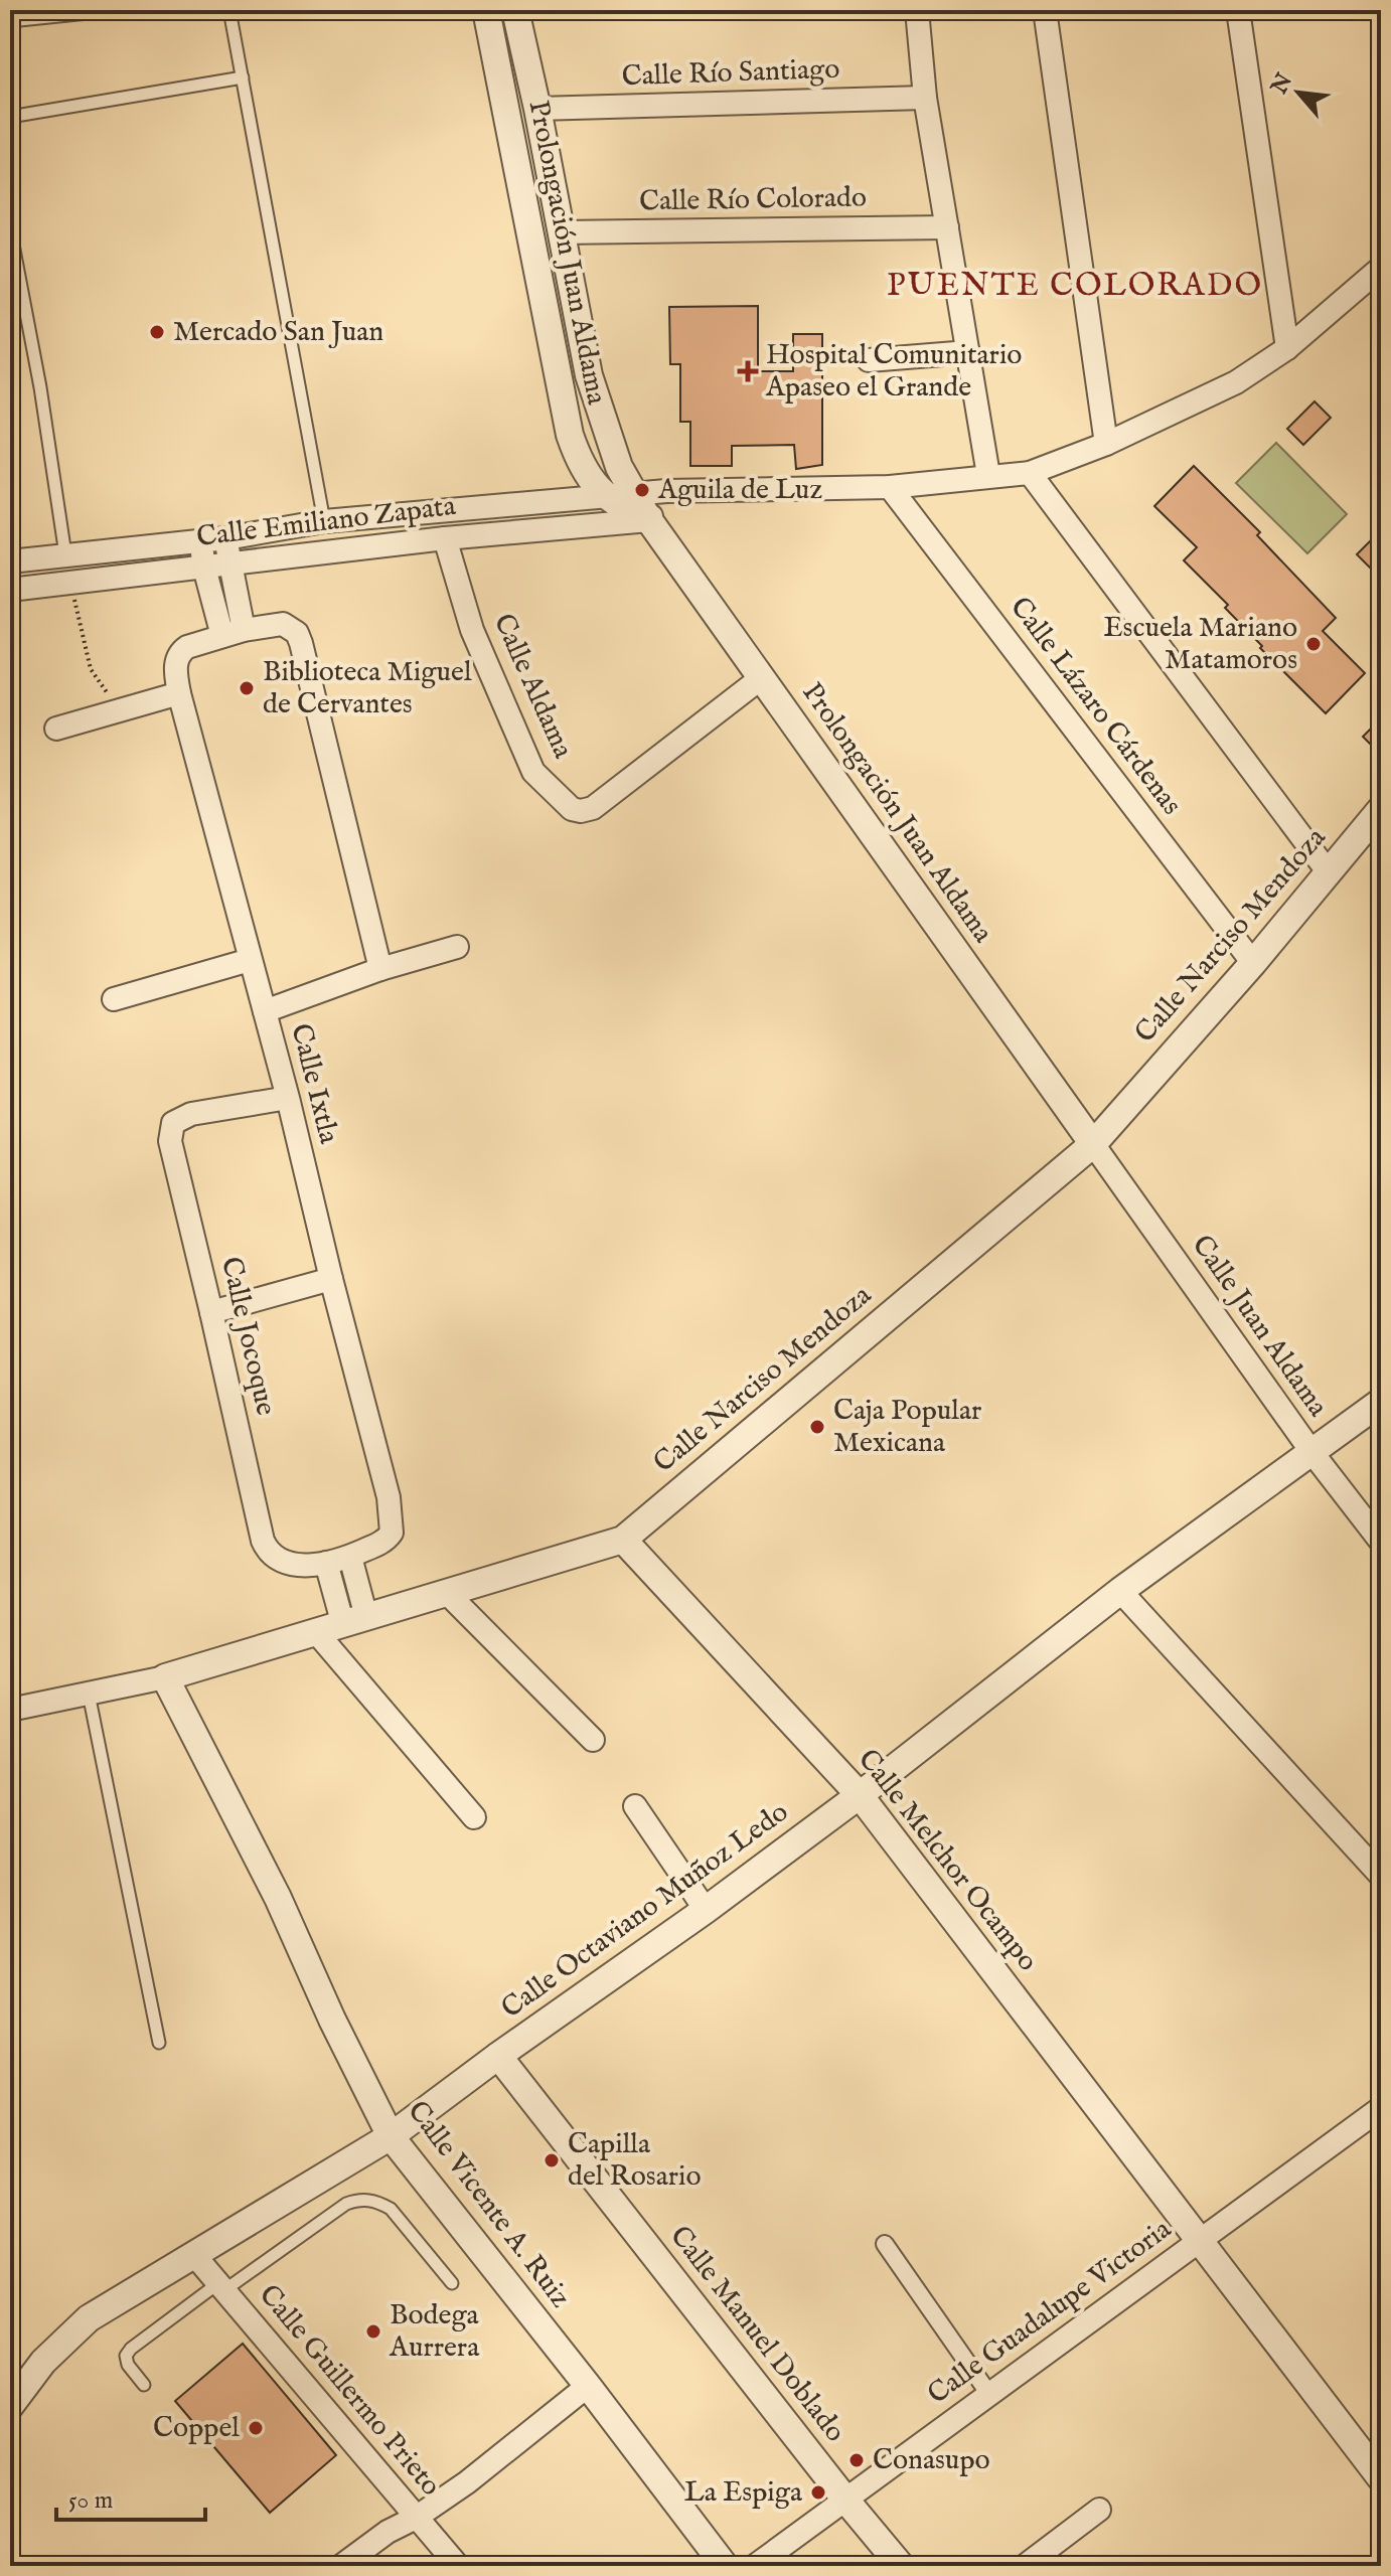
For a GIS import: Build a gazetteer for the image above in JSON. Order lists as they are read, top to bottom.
{
  "streets": {
    "street": [
      "Calle Río Santiago",
      "Calle Río Colorado",
      "Prolongación Juan Aldama",
      "Calle Emiliano Zapata",
      "Calle Aldama",
      "Calle Lázaro Cárdenas",
      "Calle Narciso Mendoza",
      "Calle Ixtla",
      "Calle Juan Aldama",
      "Calle Jocoque",
      "Calle Melchor Ocampo",
      "Calle Octaviano Muñoz Ledo",
      "Calle Vicente A. Ruiz",
      "Calle Guadalupe Victoria",
      "Calle Manuel Doblado",
      "Calle Guillermo Prieto"
    ]
  },
  "crossings": [
    ["Calle Río Santiago", "Prolongación Juan Aldama"],
    ["Calle Río Colorado", "Prolongación Juan Aldama"],
    ["Prolongación Juan Aldama", "Calle Emiliano Zapata"],
    ["Prolongación Juan Aldama", "Calle Aldama"],
    ["Prolongación Juan Aldama", "Calle Narciso Mendoza"],
    ["Prolongación Juan Aldama", "Calle Juan Aldama"],
    ["Calle Emiliano Zapata", "Calle Aldama"],
    ["Calle Emiliano Zapata", "Calle Lázaro Cárdenas"],
    ["Calle Lázaro Cárdenas", "Calle Narciso Mendoza"],
    ["Calle Narciso Mendoza", "Calle Juan Aldama"],
    ["Calle Narciso Mendoza", "Calle Melchor Ocampo"],
    ["Calle Narciso Mendoza", "Calle Vicente A. Ruiz"],
    ["Calle Ixtla", "Calle Jocoque"],
    ["Calle Juan Aldama", "Calle Octaviano Muñoz Ledo"],
    ["Calle Melchor Ocampo", "Calle Octaviano Muñoz Ledo"],
    ["Calle Melchor Ocampo", "Calle Guadalupe Victoria"],
    ["Calle Octaviano Muñoz Ledo", "Calle Vicente A. Ruiz"],
    ["Calle Octaviano Muñoz Ledo", "Calle Manuel Doblado"],
    ["Calle Octaviano Muñoz Ledo", "Calle Guillermo Prieto"],
    ["Calle Guadalupe Victoria", "Calle Manuel Doblado"]
  ],
  "districts": ["PUENTE COLORADO"],
  "places": {
    "other": [
      "Mercado San Juan",
      "Aguila de Luz",
      "Escuela Mariano Matamoros",
      "Biblioteca Miguel de Cervantes",
      "Caja Popular Mexicana",
      "Capilla del Rosario",
      "Bodega Aurrera",
      "Coppel",
      "Conasupo",
      "La Espiga"
    ],
    "health": ["Hospital Comunitario Apaseo el Grande"]
  },
  "scale_bar": "50 m",
  "north": "top left"
}
